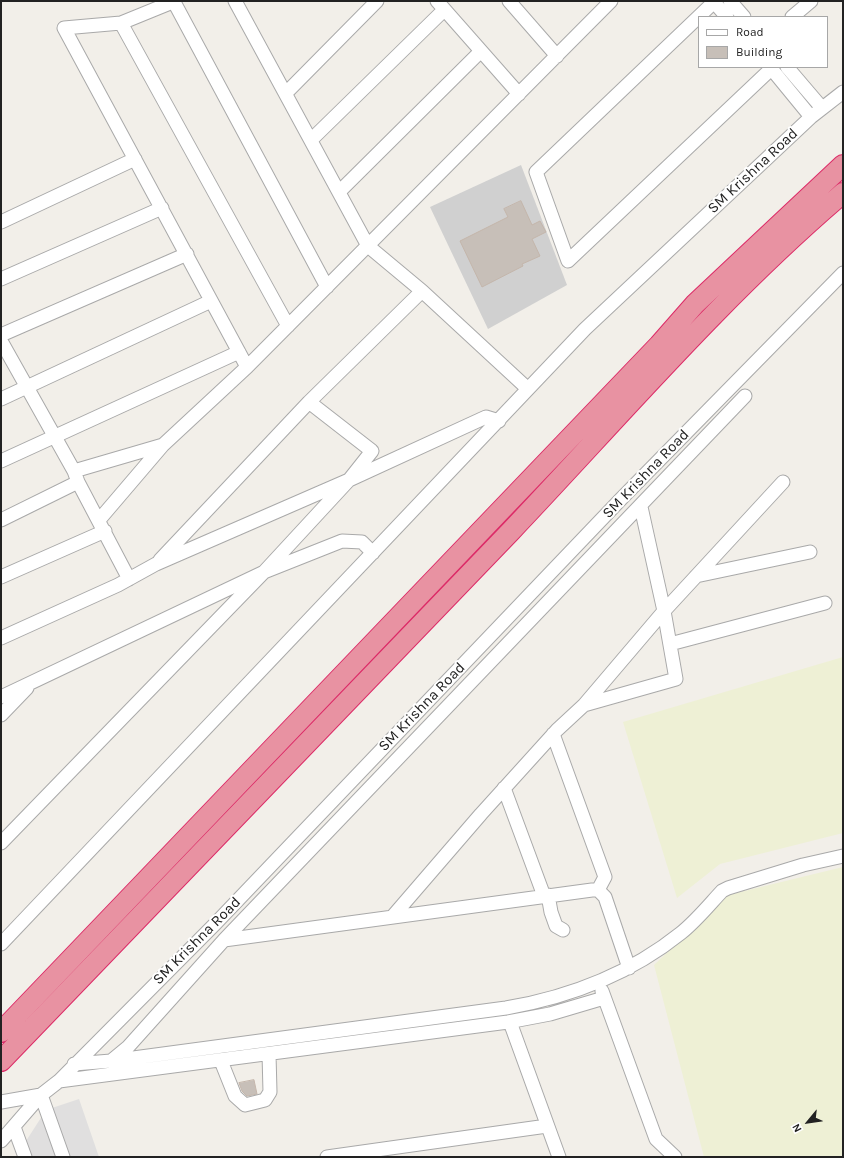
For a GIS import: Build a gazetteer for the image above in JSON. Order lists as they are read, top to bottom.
{
  "streets": {
    "street": ["SM Krishna Road"]
  },
  "legend": ["Road", "Building"],
  "north": "bottom left"
}
